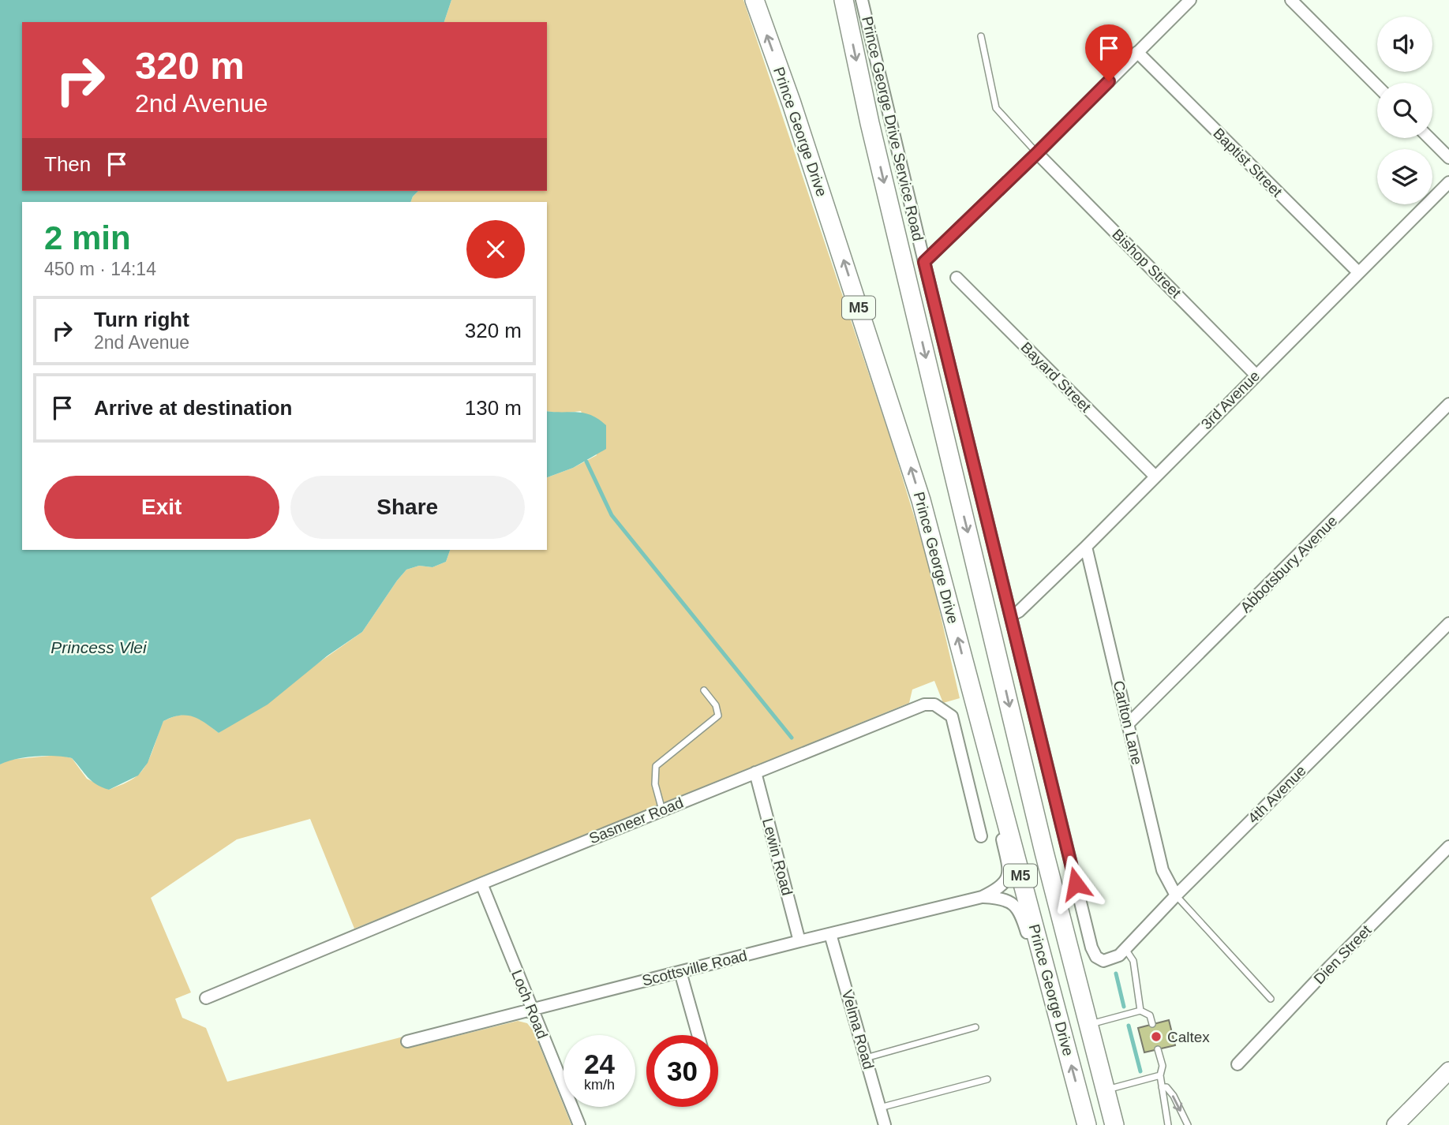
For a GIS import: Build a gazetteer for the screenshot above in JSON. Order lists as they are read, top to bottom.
{
  "streets": {
    "main road": ["Prince George Drive", "M5"],
    "street": [
      "Prince George Drive Service Road",
      "Baptist Street",
      "Bishop Street",
      "Bayard Street",
      "3rd Avenue",
      "Abbotsbury Avenue",
      "Carlton Lane",
      "4th Avenue",
      "Sasmeer Road",
      "Lewin Road",
      "Dien Street",
      "Scottsville Road",
      "Loch Road",
      "Velma Road"
    ]
  },
  "crossings": [
    ["Prince George Drive Service Road", "3rd Avenue"],
    ["Prince George Drive Service Road", "4th Avenue"],
    ["Prince George Drive", "Scottsville Road"],
    ["Baptist Street", "3rd Avenue"],
    ["Bishop Street", "3rd Avenue"],
    ["Bayard Street", "3rd Avenue"],
    ["3rd Avenue", "Carlton Lane"],
    ["Abbotsbury Avenue", "Carlton Lane"],
    ["Carlton Lane", "4th Avenue"],
    ["Sasmeer Road", "Lewin Road"],
    ["Sasmeer Road", "Loch Road"],
    ["Lewin Road", "Scottsville Road"],
    ["Scottsville Road", "Loch Road"],
    ["Scottsville Road", "Velma Road"]
  ],
  "water": ["Princess Vlei"],
  "places": ["Caltex"],
  "page": {
    "turn": ["320 m", "2nd Avenue"],
    "then": "Then",
    "heading": ["2 min", "450 m · 14:14"],
    "list": [
      {
        "name": "Turn right",
        "note": "2nd Avenue",
        "value": "320 m"
      },
      {
        "name": "Arrive at destination",
        "value": "130 m"
      }
    ],
    "buttons": ["Exit", "Share"],
    "speed": "24 km/h",
    "limit": "30"
  }
}
